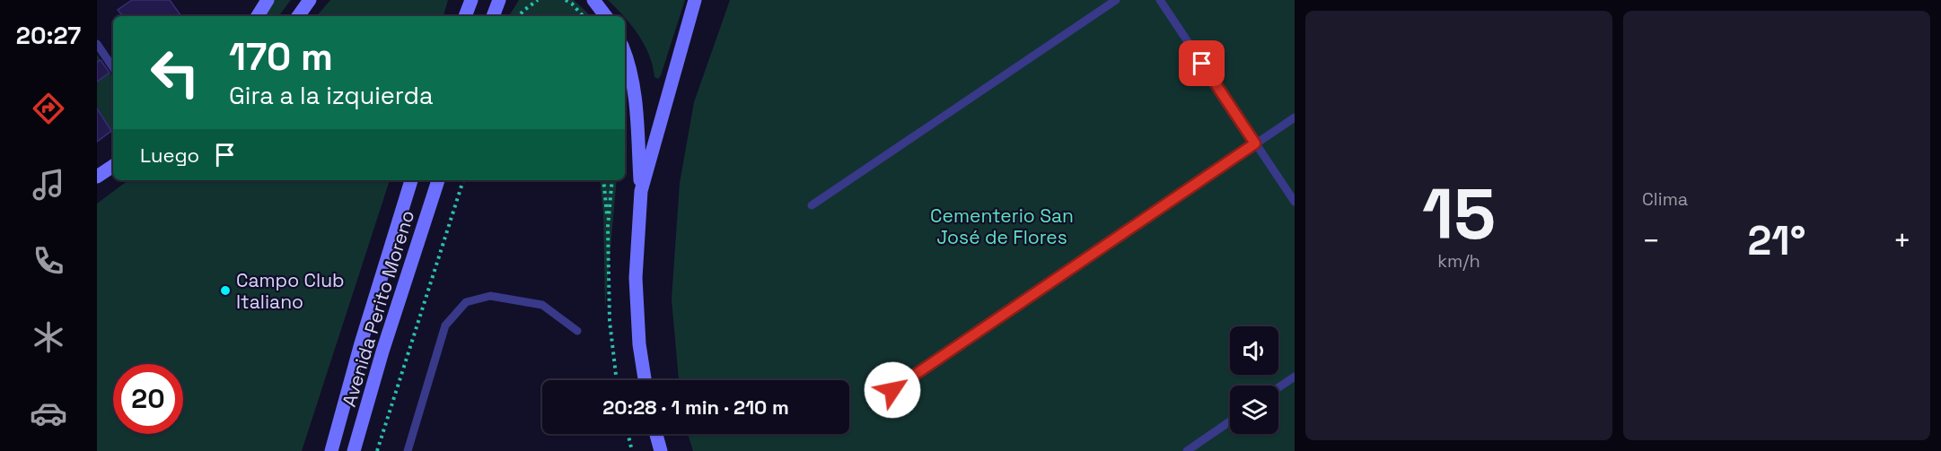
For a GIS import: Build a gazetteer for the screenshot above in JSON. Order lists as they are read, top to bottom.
{
  "streets": {
    "main road": ["Avenida Perito Moreno"]
  },
  "parks": ["Cementerio San José de Flores"],
  "places": ["Campo Club Italiano"],
  "page": {
    "tabs": "20:27",
    "tile": [
      ["15", "km/h"],
      "Clima"
    ],
    "turn": ["170 m", "Gira a la izquierda"],
    "then": "Luego",
    "heat": ["−", "21°", "+"],
    "limit": "20",
    "trip": "20:28 · 1 min · 210 m"
  }
}
